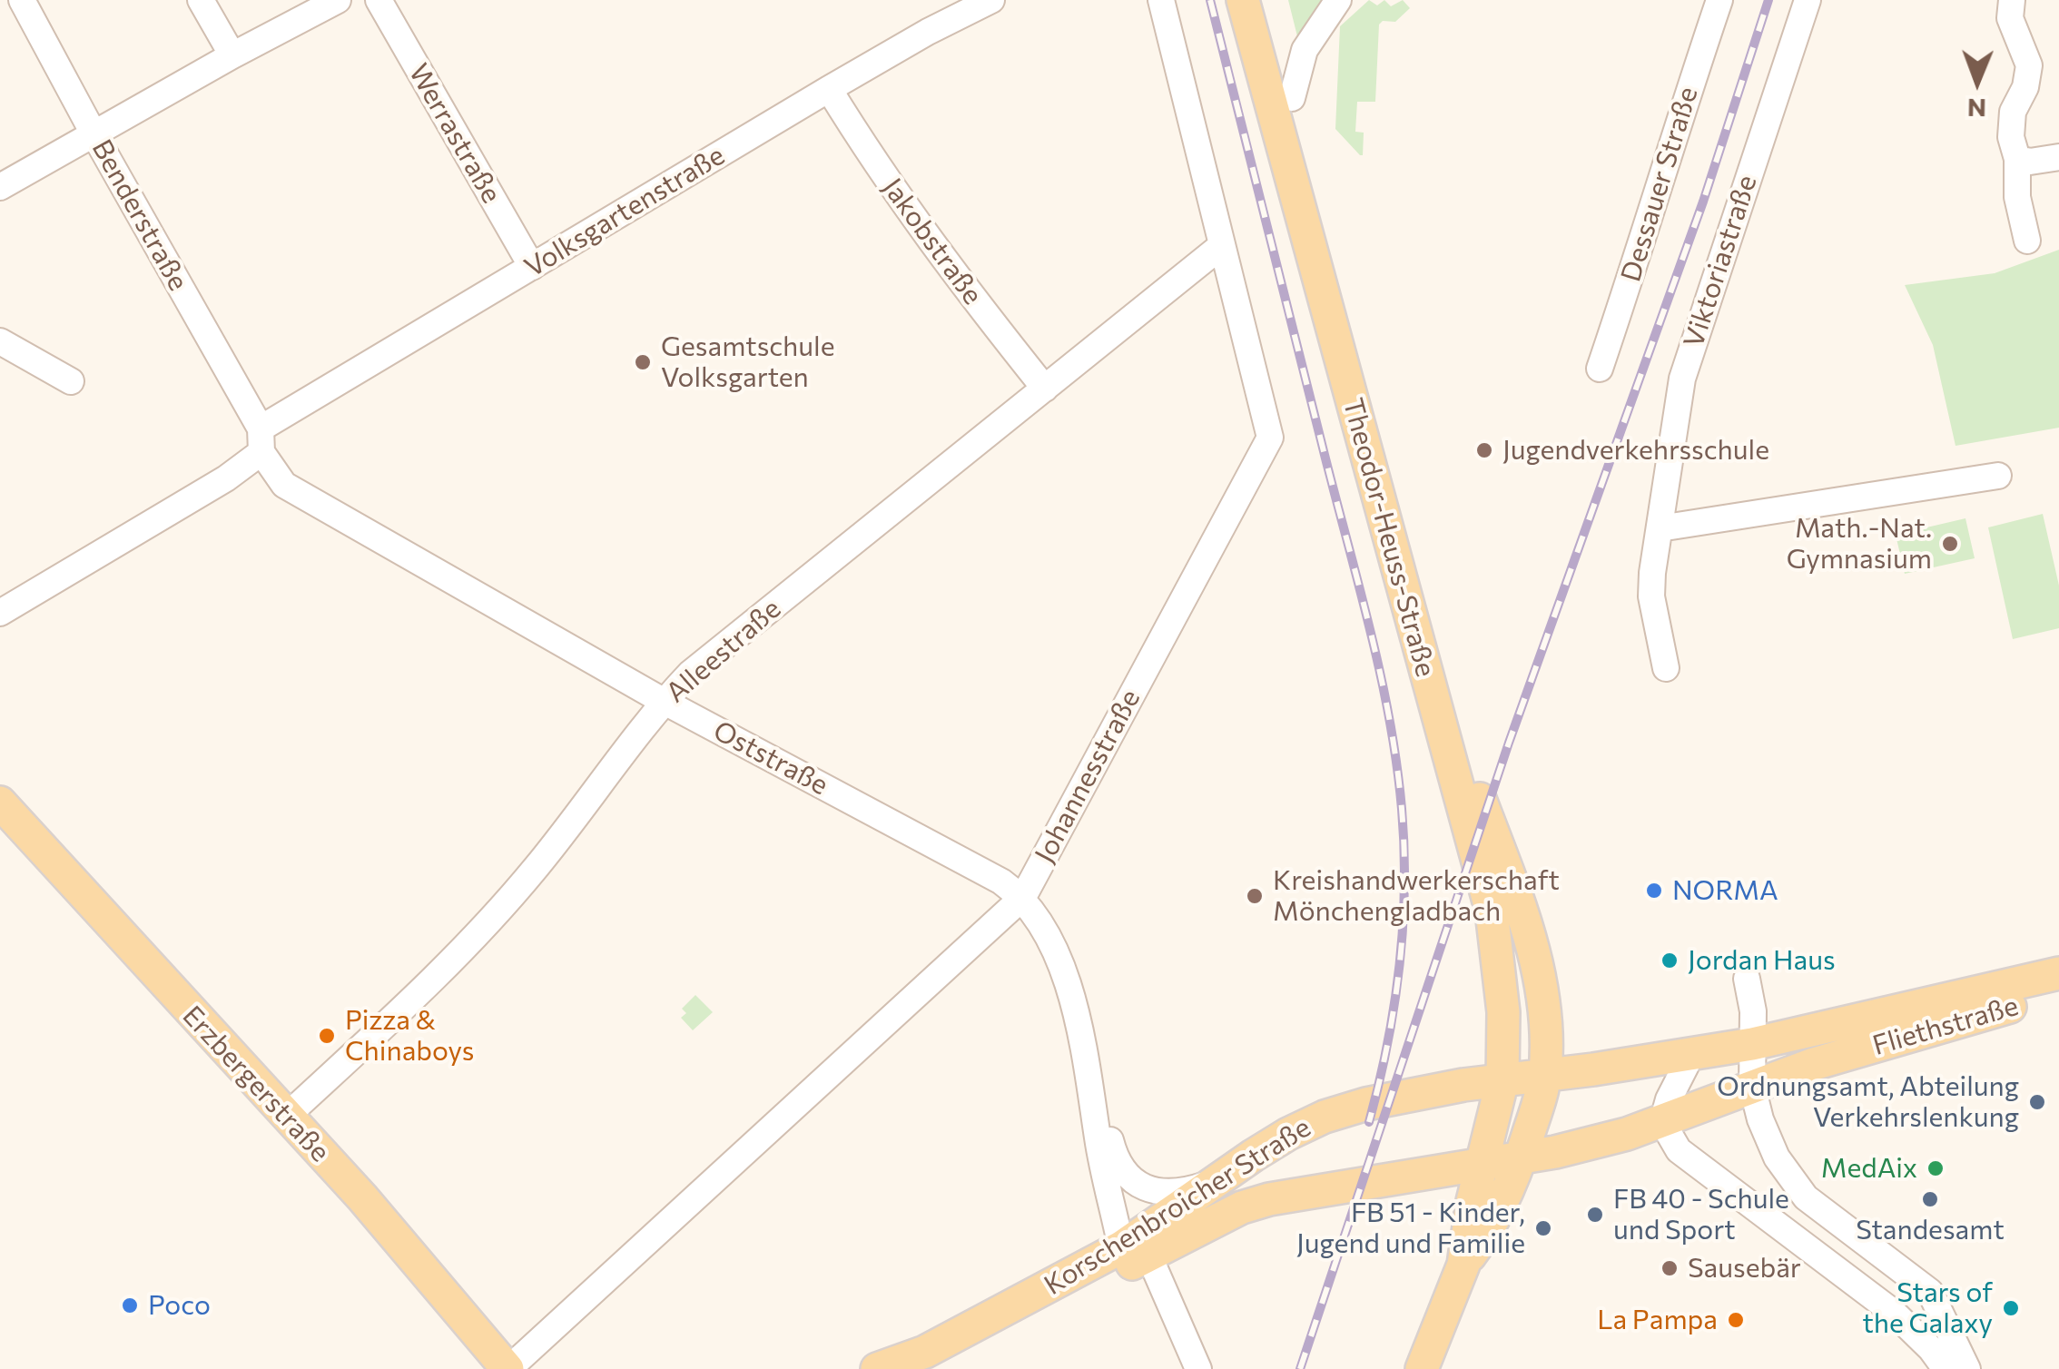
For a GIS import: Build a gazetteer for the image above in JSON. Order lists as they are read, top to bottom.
{
  "streets": {
    "main road": [
      "Theodor-Heuss-Straße",
      "Fliethstraße",
      "Erzbergerstraße",
      "Korschenbroicher Straße"
    ],
    "street": [
      "Werrastraße",
      "Dessauer Straße",
      "Volksgartenstraße",
      "Benderstraße",
      "Jakobstraße",
      "Viktoriastraße",
      "Alleestraße",
      "Oststraße",
      "Johannesstraße"
    ]
  },
  "crossings": [
    ["Werrastraße", "Volksgartenstraße"],
    ["Volksgartenstraße", "Benderstraße"],
    ["Volksgartenstraße", "Jakobstraße"],
    ["Volksgartenstraße", "Oststraße"],
    ["Benderstraße", "Oststraße"],
    ["Jakobstraße", "Alleestraße"],
    ["Theodor-Heuss-Straße", "Fliethstraße"],
    ["Theodor-Heuss-Straße", "Korschenbroicher Straße"],
    ["Alleestraße", "Oststraße"],
    ["Alleestraße", "Johannesstraße"],
    ["Alleestraße", "Erzbergerstraße"],
    ["Oststraße", "Johannesstraße"],
    ["Oststraße", "Korschenbroicher Straße"],
    ["Johannesstraße", "Erzbergerstraße"],
    ["Fliethstraße", "Korschenbroicher Straße"]
  ],
  "places": [
    "Gesamtschule Volksgarten",
    "Jugendverkehrsschule",
    "Math.-Nat. Gymnasium",
    "NORMA",
    "Kreishandwerkerschaft Mönchengladbach",
    "Jordan Haus",
    "Pizza & Chinaboys",
    "Ordnungsamt, Abteilung Verkehrslenkung",
    "MedAix",
    "Standesamt",
    "FB 40 - Schule und Sport",
    "FB 51 - Kinder, Jugend und Familie",
    "Sausebär",
    "Poco",
    "Stars of the Galaxy",
    "La Pampa"
  ],
  "north": "bottom"
}
